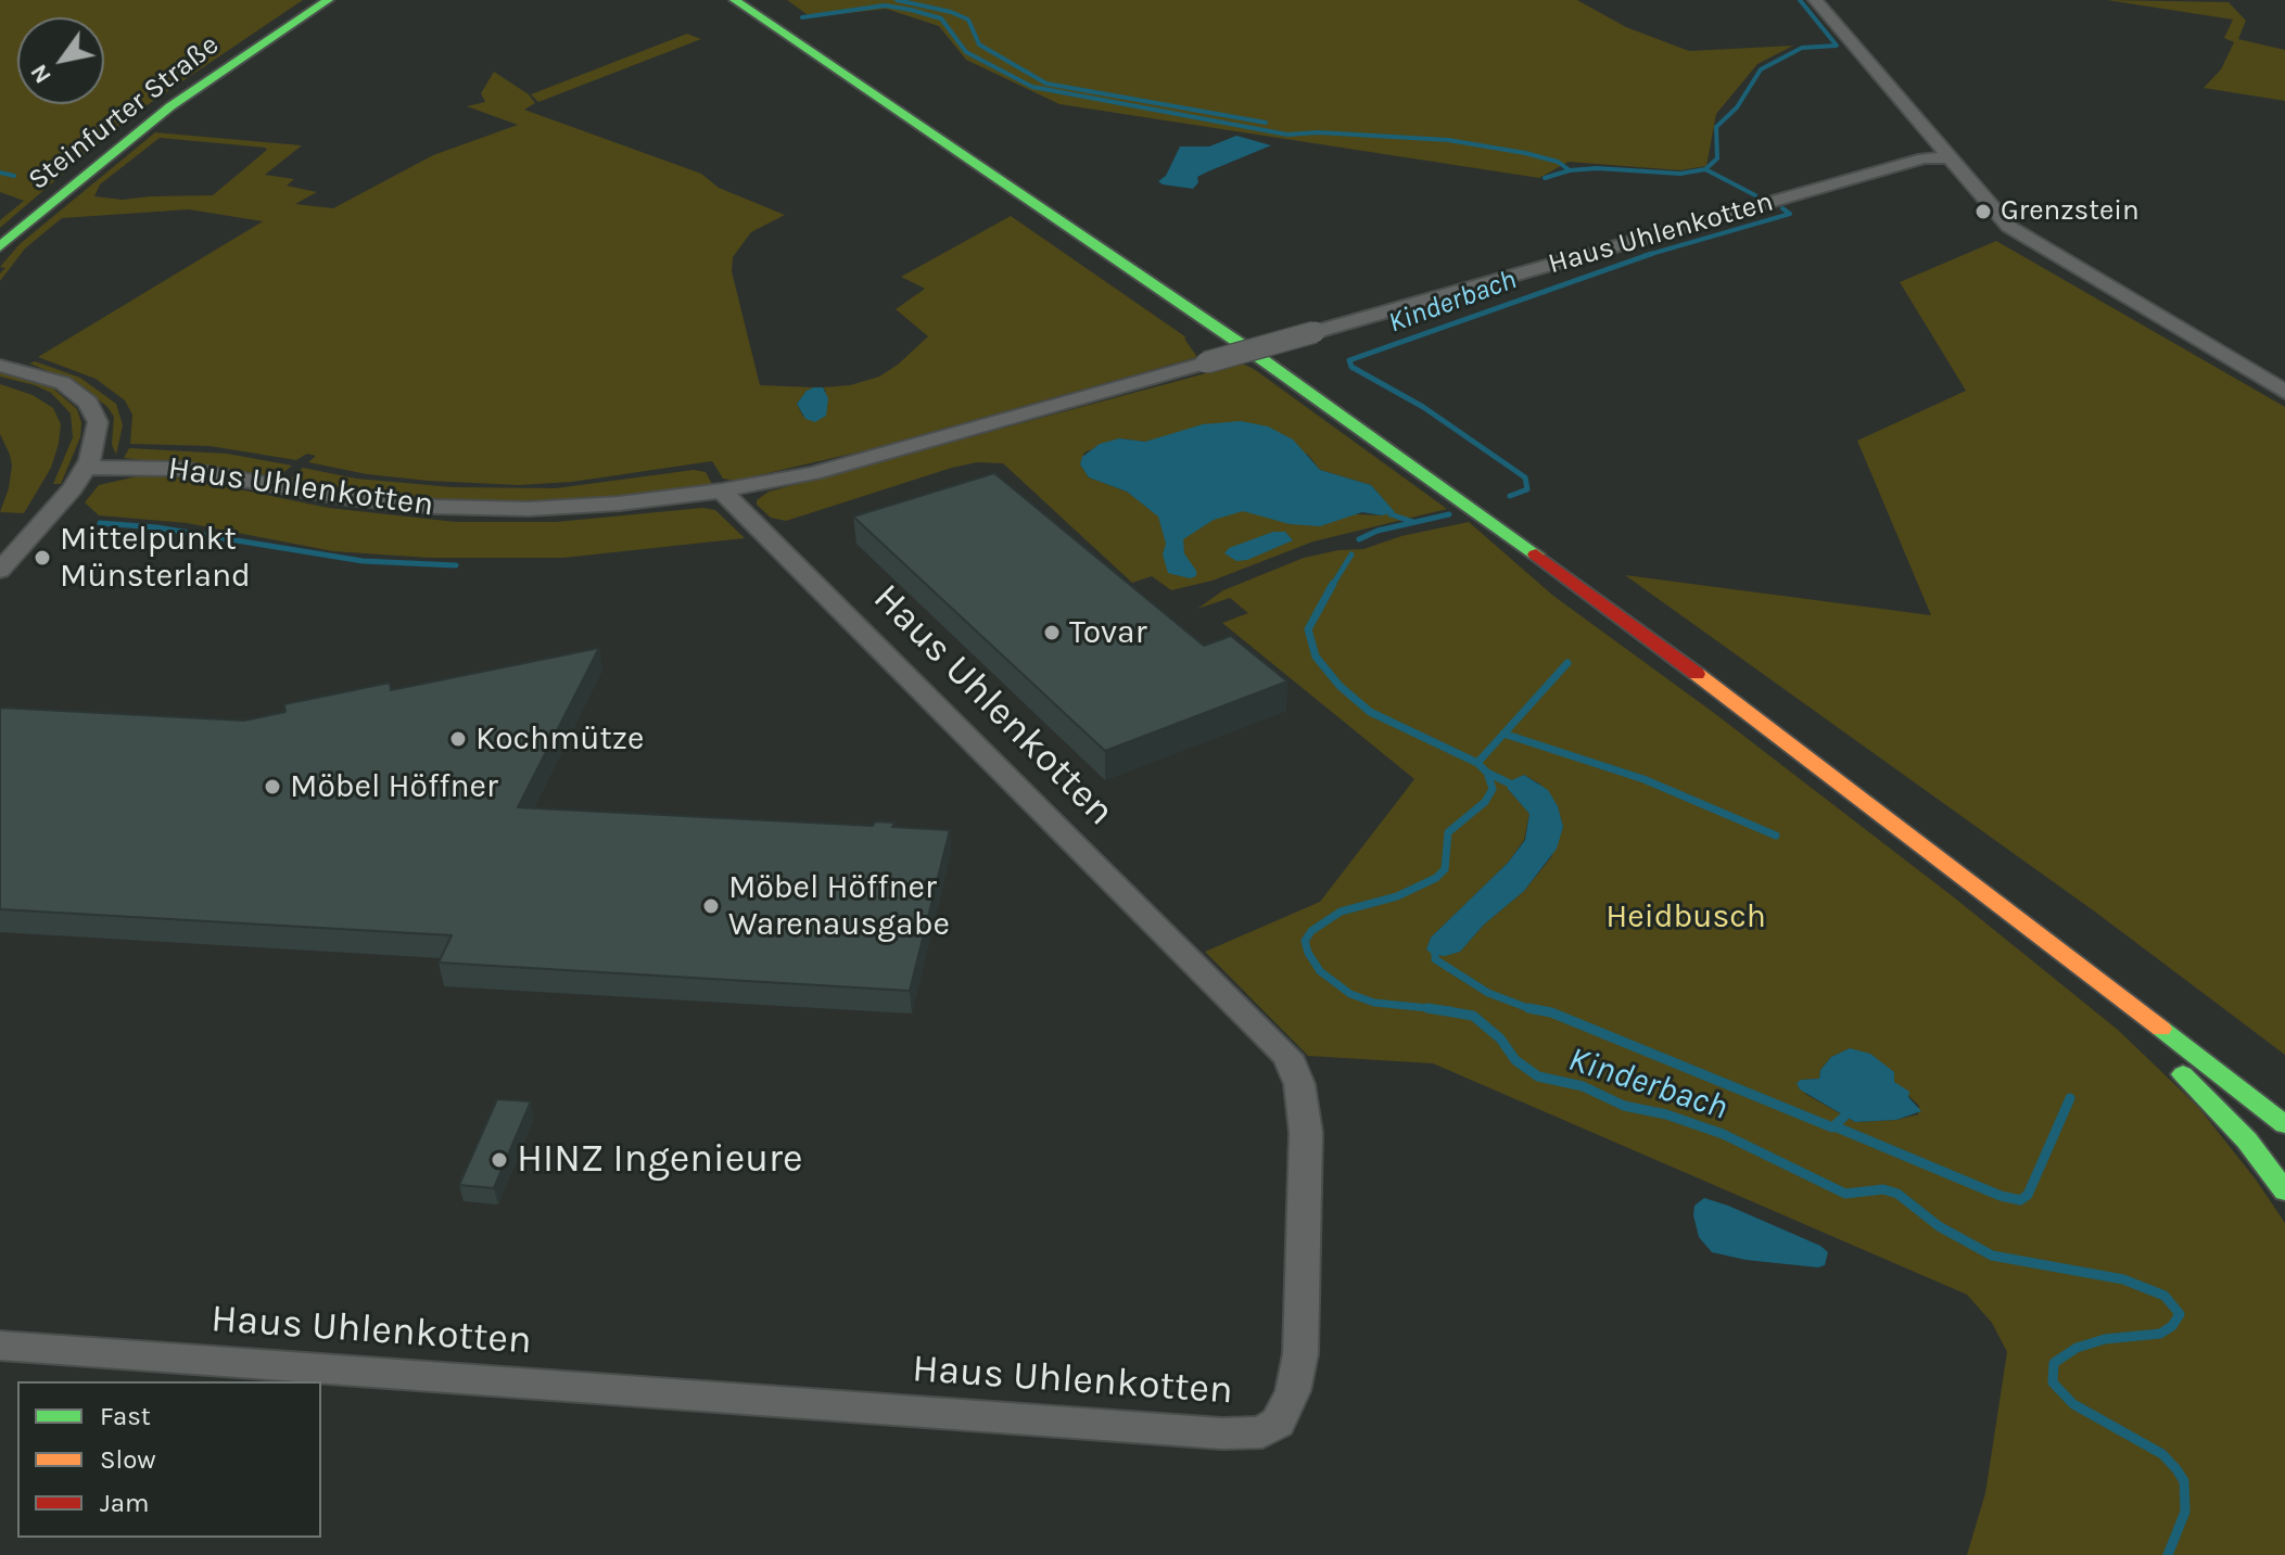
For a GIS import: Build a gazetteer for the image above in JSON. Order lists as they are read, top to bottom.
{
  "streets": {
    "main road": ["Steinfurter Straße"],
    "street": ["Haus Uhlenkotten"]
  },
  "water": ["Kinderbach"],
  "parks": ["Heidbusch"],
  "places": [
    "Grenzstein",
    "Mittelpunkt Münsterland",
    "Tovar",
    "Kochmütze",
    "Möbel Höffner",
    "Möbel Höffner Warenausgabe",
    "HINZ Ingenieure"
  ],
  "legend": ["Fast", "Slow", "Jam"],
  "north": "bottom left"
}
